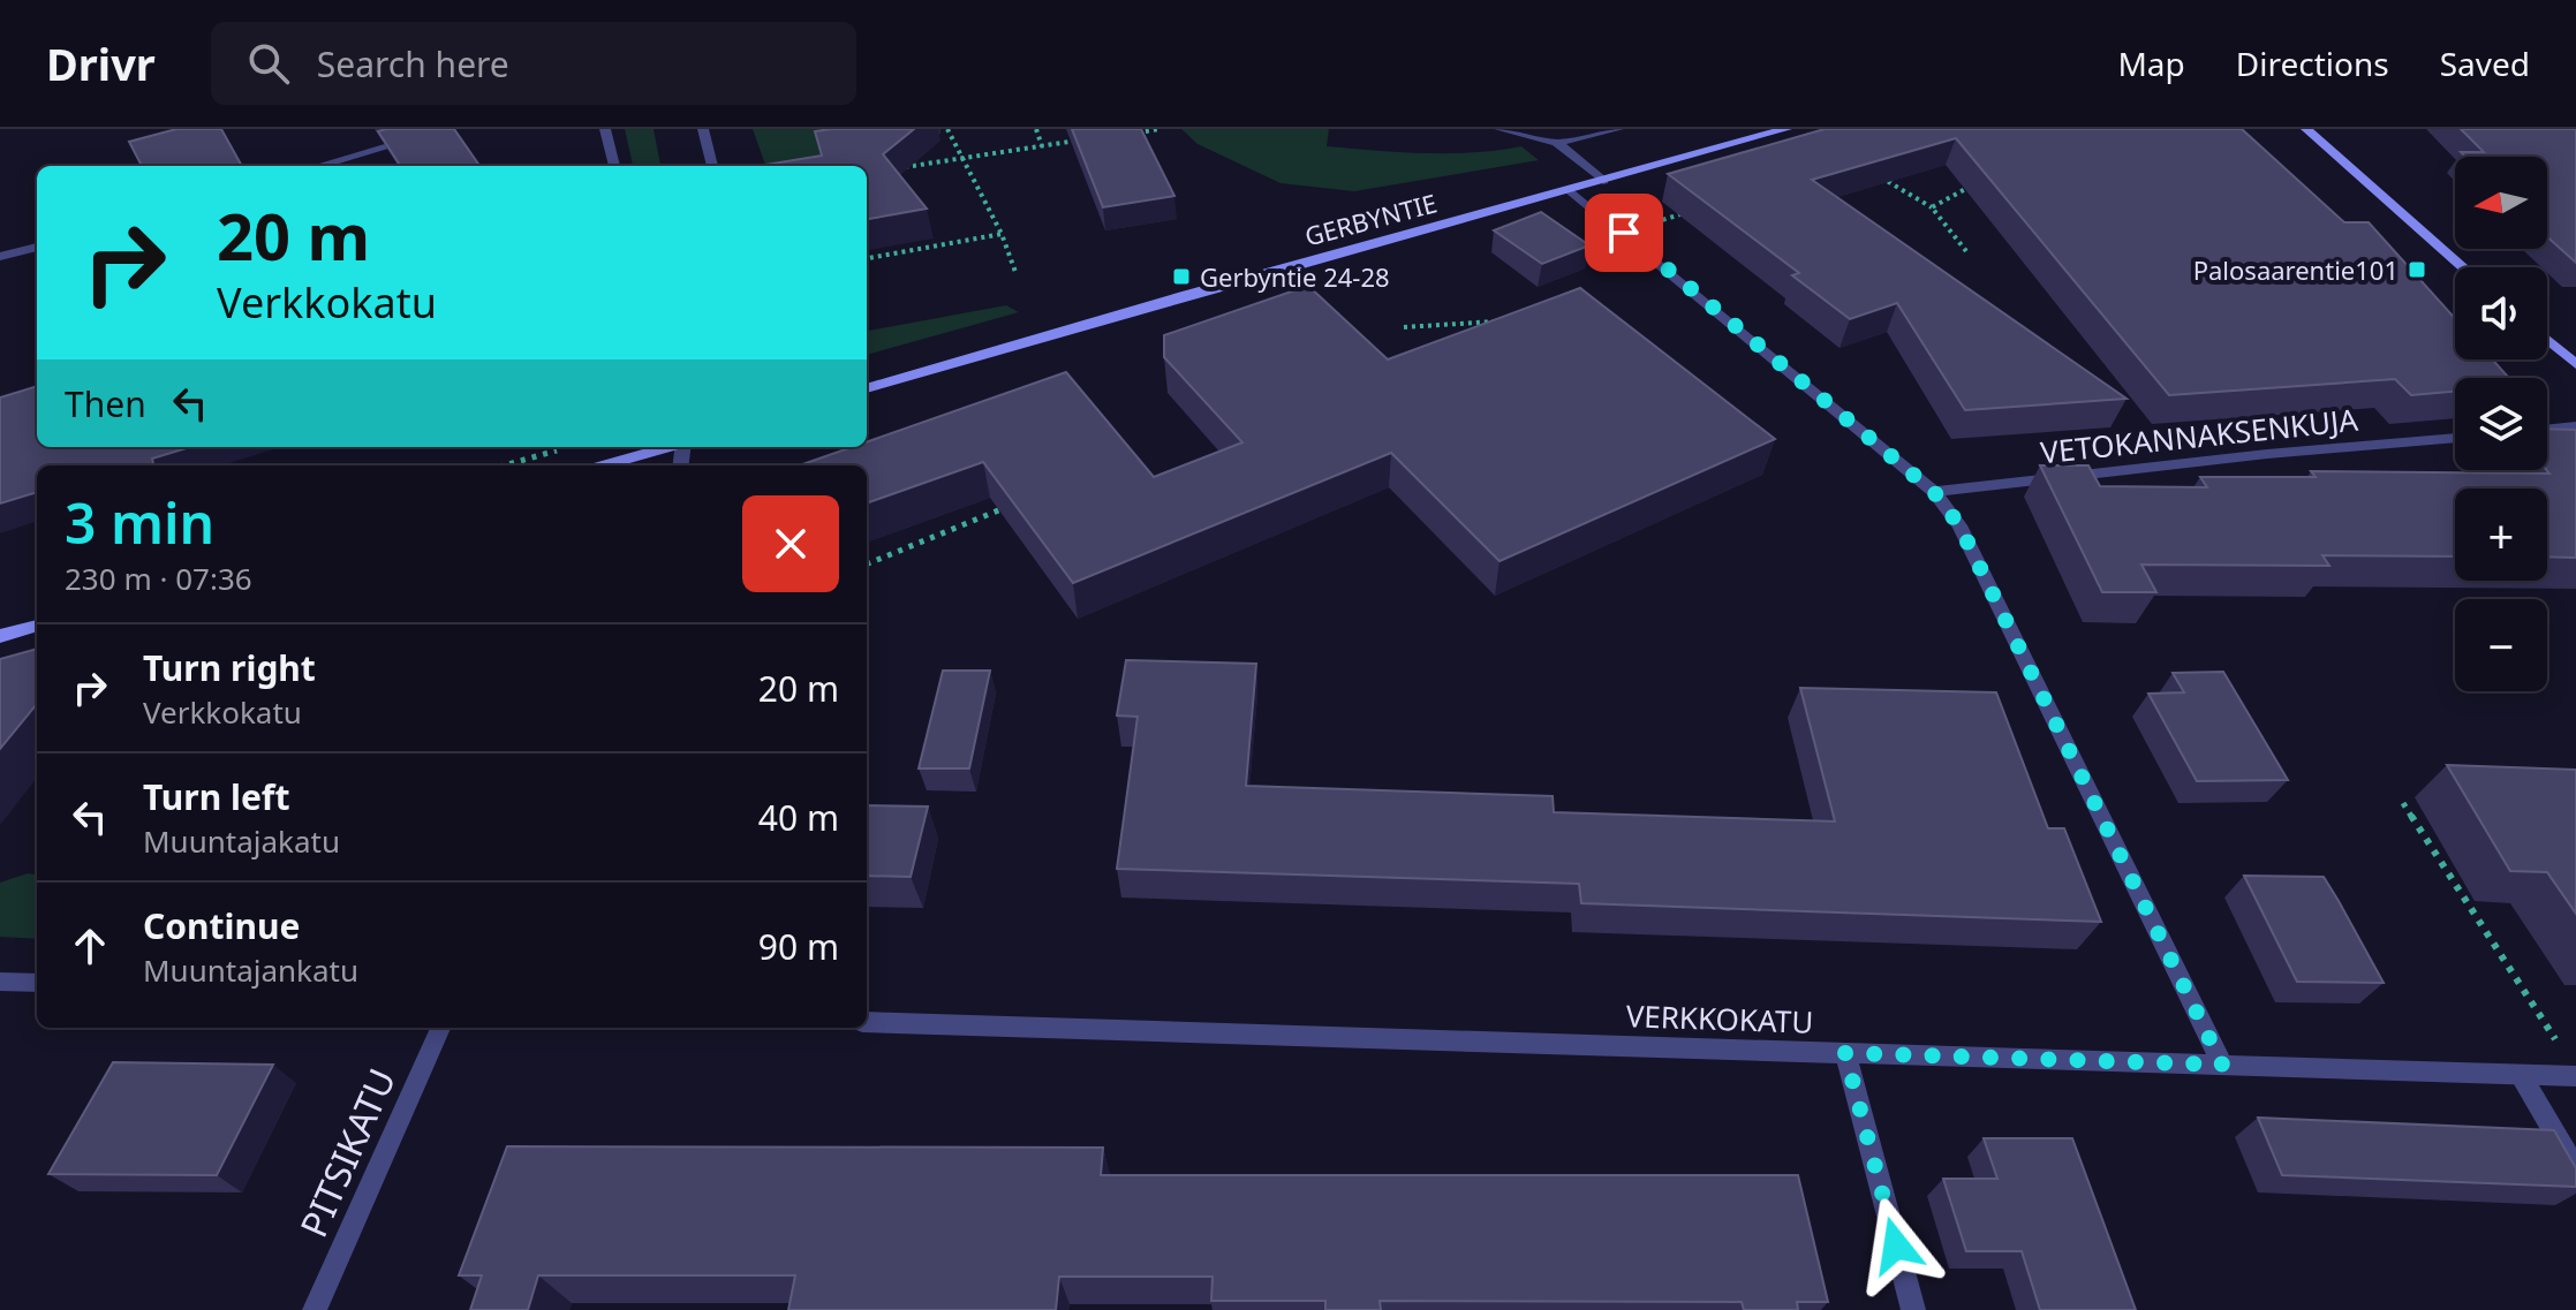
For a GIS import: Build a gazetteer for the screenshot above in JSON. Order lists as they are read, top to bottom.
{
  "streets": {
    "main road": ["GERBYNTIE"],
    "street": ["VETOKANNAKSENKUJA", "VERKKOKATU", "PITSIKATU"]
  },
  "places": {
    "transit": ["Palosaarentie101", "Gerbyntie 24-28"]
  },
  "north": "left",
  "page": {
    "header": "Drivr",
    "search": "Search here",
    "nav": ["Map", "Directions", "Saved"],
    "map_buttons": ["+", "−"],
    "turn": ["20 m", "Verkkokatu"],
    "then": "Then",
    "heading": ["3 min", "230 m · 07:36"],
    "list": [
      {
        "name": "Turn right",
        "note": "Verkkokatu",
        "value": "20 m"
      },
      {
        "name": "Turn left",
        "note": "Muuntajakatu",
        "value": "40 m"
      },
      {
        "name": "Continue",
        "note": "Muuntajankatu",
        "value": "90 m"
      }
    ]
  }
}
